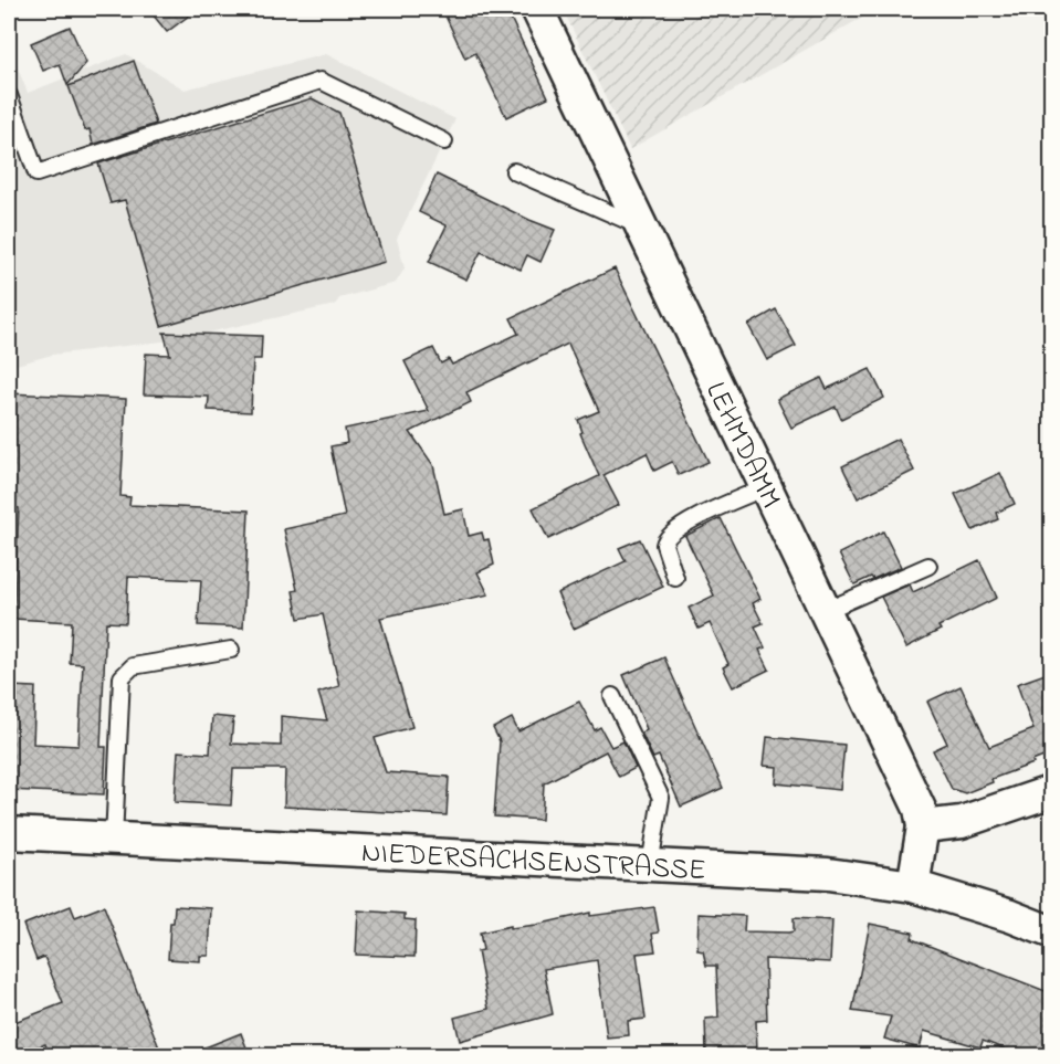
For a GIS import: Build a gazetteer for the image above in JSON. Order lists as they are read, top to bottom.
{
  "streets": {
    "street": ["LEHMDAMM", "NIEDERSACHSENSTRASSE"]
  },
  "crossings": [
    ["LEHMDAMM", "NIEDERSACHSENSTRASSE"]
  ]
}
